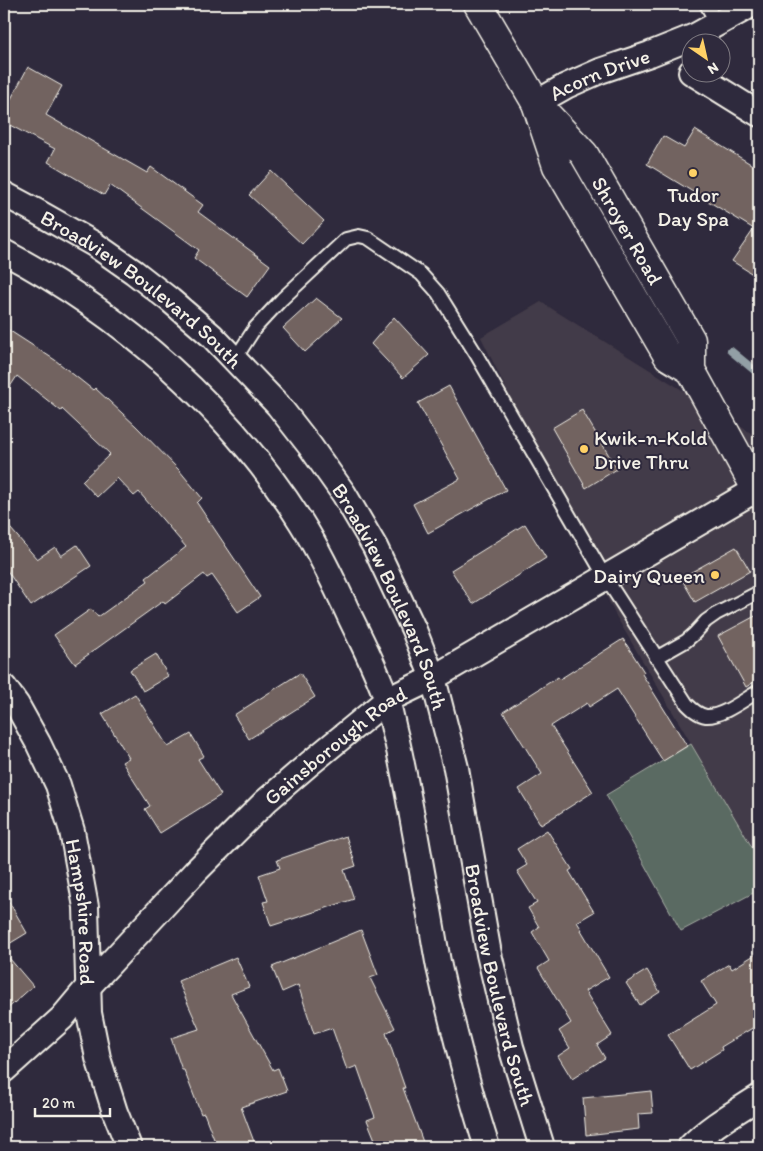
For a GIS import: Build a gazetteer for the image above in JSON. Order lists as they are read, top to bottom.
{
  "streets": {
    "main road": ["Shroyer Road"],
    "street": [
      "Acorn Drive",
      "Broadview Boulevard South",
      "Gainsborough Road",
      "Hampshire Road"
    ]
  },
  "crossings": [
    ["Acorn Drive", "Shroyer Road"],
    ["Shroyer Road", "Gainsborough Road"],
    ["Broadview Boulevard South", "Gainsborough Road"],
    ["Gainsborough Road", "Hampshire Road"]
  ],
  "places": ["Tudor Day Spa", "Kwik-n-Kold Drive Thru", "Dairy Queen"],
  "scale_bar": "20 m",
  "north": "bottom right"
}
